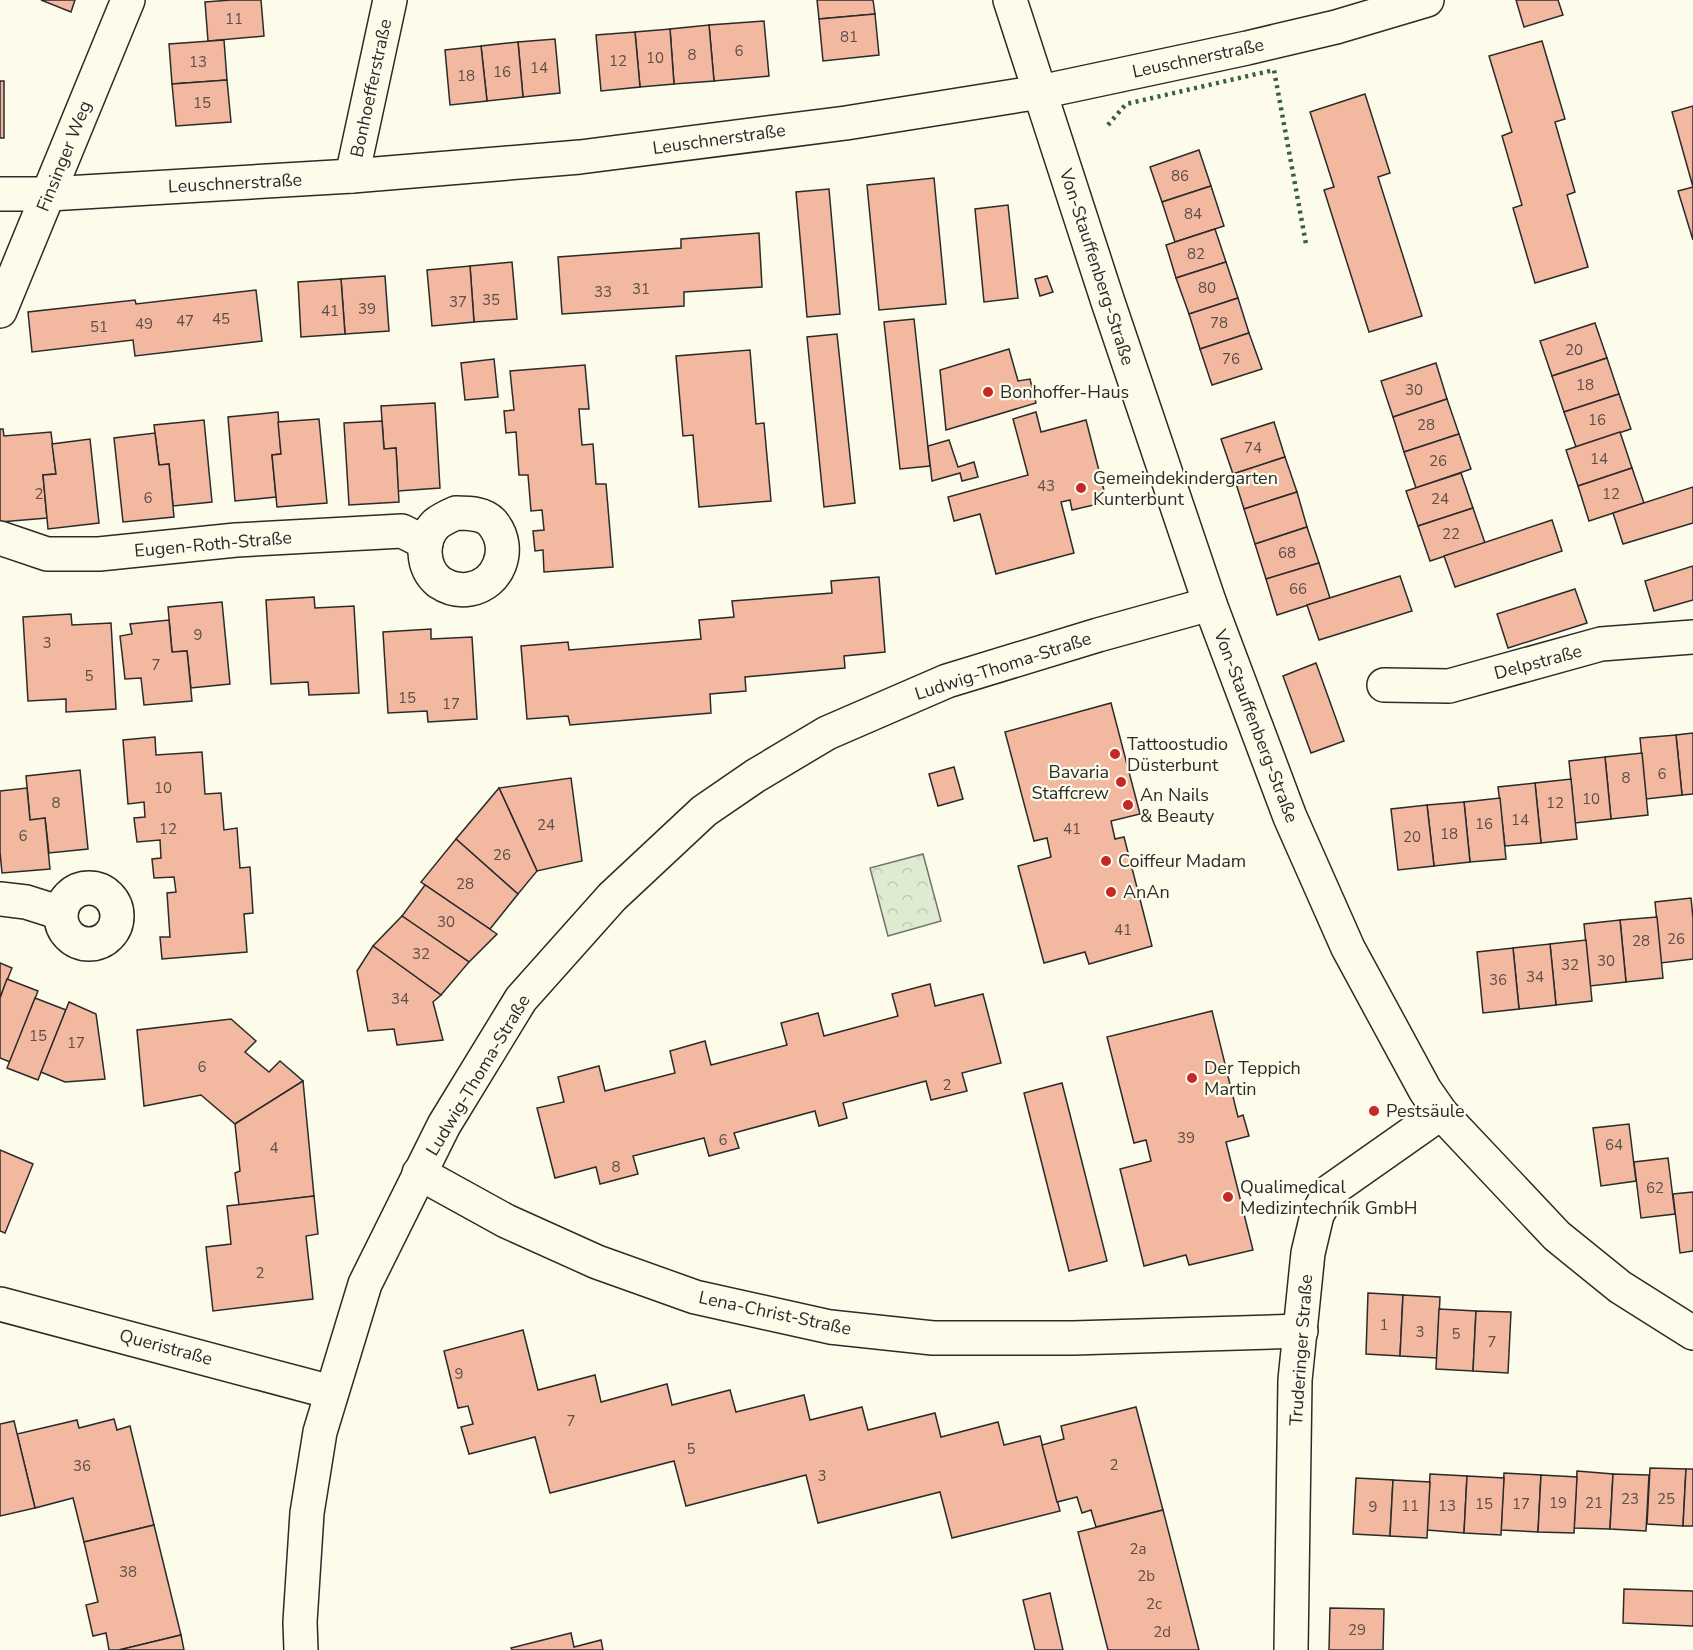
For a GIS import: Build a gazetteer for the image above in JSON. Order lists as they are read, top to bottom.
{
  "streets": {
    "street": [
      "Leuschnerstraße",
      "Bonhoefferstraße",
      "Finsinger Weg",
      "Von-Stauffenberg-Straße",
      "Eugen-Roth-Straße",
      "Delpstraße",
      "Ludwig-Thoma-Straße",
      "Lena-Christ-Straße",
      "Queristraße",
      "Truderinger Straße"
    ]
  },
  "crossings": [
    ["Leuschnerstraße", "Bonhoefferstraße"],
    ["Leuschnerstraße", "Finsinger Weg"],
    ["Leuschnerstraße", "Von-Stauffenberg-Straße"],
    ["Von-Stauffenberg-Straße", "Ludwig-Thoma-Straße"],
    ["Von-Stauffenberg-Straße", "Truderinger Straße"],
    ["Ludwig-Thoma-Straße", "Lena-Christ-Straße"],
    ["Ludwig-Thoma-Straße", "Queristraße"],
    ["Lena-Christ-Straße", "Truderinger Straße"]
  ],
  "places": [
    "Bonhoffer-Haus",
    "Gemeindekindergarten Kunterbunt",
    "Tattoostudio Düsterbunt",
    "Bavaria Staffcrew",
    "An Nails & Beauty",
    "Coiffeur Madam",
    "AnAn",
    "Der Teppich Martin",
    "Pestsäule",
    "Qualimedical Medizintechnik GmbH"
  ],
  "house_numbers": [
    "11",
    "81",
    "6",
    "8",
    "10",
    "12",
    "13",
    "14",
    "16",
    "18",
    "15",
    "86",
    "84",
    "82",
    "80",
    "31",
    "33",
    "35",
    "37",
    "39",
    "41",
    "45",
    "47",
    "78",
    "49",
    "51",
    "20",
    "76",
    "18",
    "30",
    "16",
    "28",
    "74",
    "14",
    "26",
    "43",
    "2",
    "12",
    "6",
    "24",
    "22",
    "68",
    "66",
    "9",
    "3",
    "7",
    "5",
    "15",
    "17",
    "6",
    "8",
    "10",
    "10",
    "8",
    "12",
    "14",
    "16",
    "24",
    "12",
    "41",
    "18",
    "6",
    "20",
    "26",
    "28",
    "30",
    "41",
    "26",
    "28",
    "32",
    "30",
    "32",
    "34",
    "36",
    "34",
    "15",
    "17",
    "6",
    "2",
    "39",
    "6",
    "64",
    "4",
    "8",
    "62",
    "2",
    "1",
    "3",
    "5",
    "7",
    "9",
    "7",
    "5",
    "2",
    "36",
    "3",
    "23",
    "25",
    "19",
    "21",
    "15",
    "17",
    "11",
    "13",
    "9",
    "2a",
    "38",
    "2b",
    "2c",
    "29",
    "2d"
  ]
}
